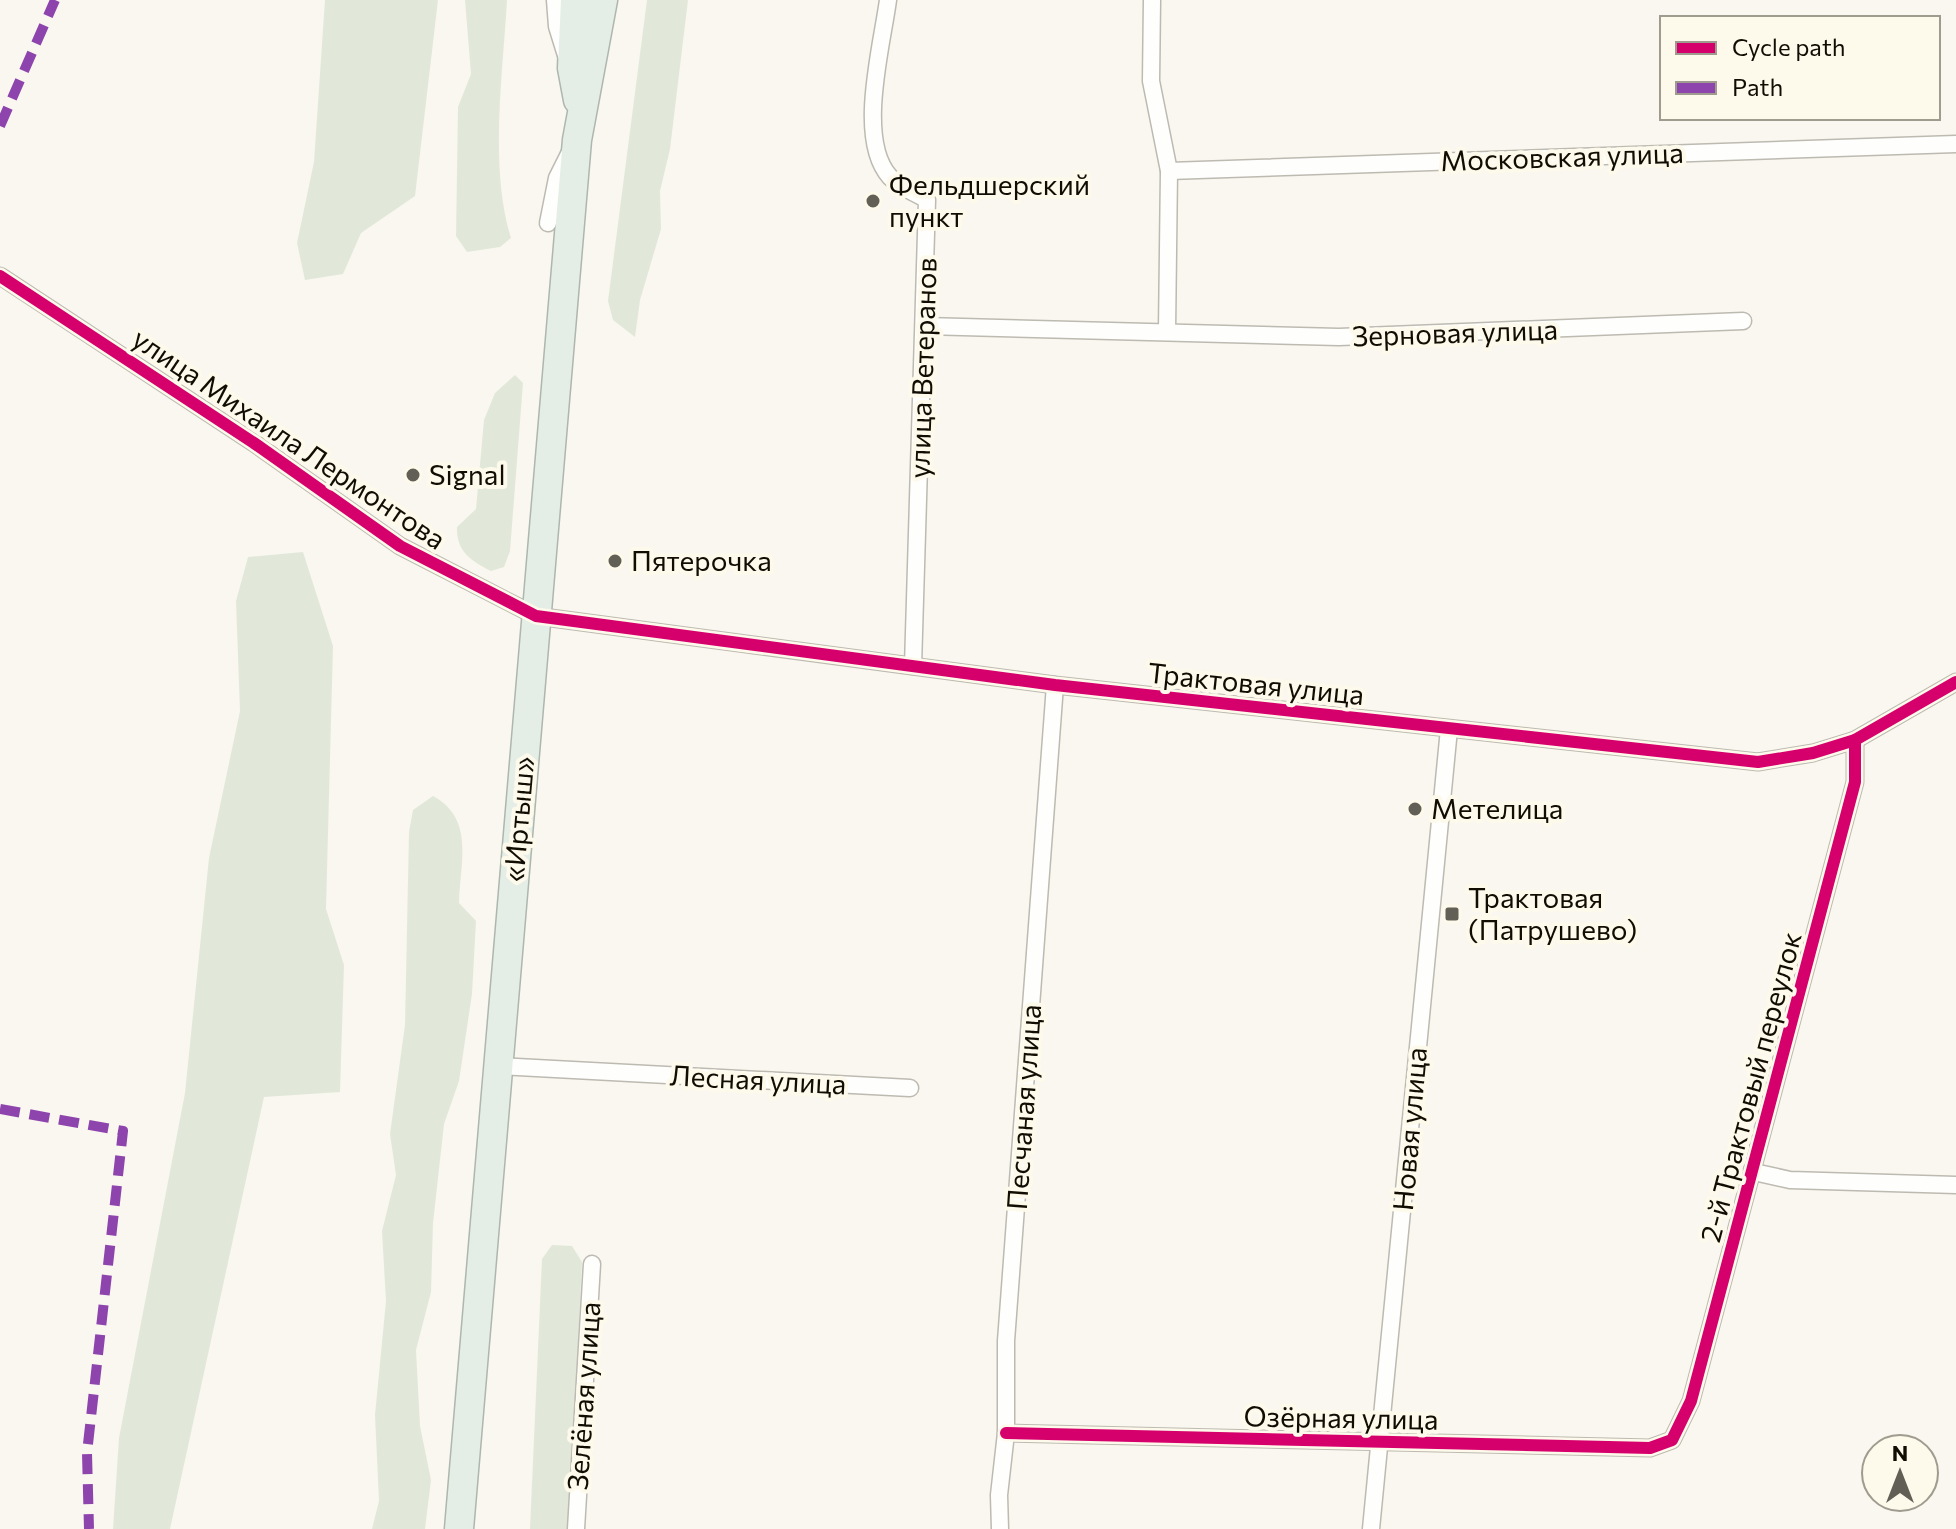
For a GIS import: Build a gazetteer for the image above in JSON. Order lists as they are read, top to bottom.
{
  "streets": {
    "highway": ["«Иртыш»"],
    "street": [
      "Московская улица",
      "Зерновая улица",
      "улица Ветеранов",
      "улица Михаила Лермонтова",
      "Трактовая улица",
      "Лесная улица",
      "2-й Трактовый переулок",
      "Песчаная улица",
      "Новая улица",
      "Зелёная улица",
      "Озёрная улица"
    ]
  },
  "crossings": [
    ["Зерновая улица", "улица Ветеранов"],
    ["улица Ветеранов", "Трактовая улица"],
    ["улица Михаила Лермонтова", "Трактовая улица"],
    ["улица Михаила Лермонтова", "«Иртыш»"],
    ["Трактовая улица", "«Иртыш»"],
    ["Трактовая улица", "2-й Трактовый переулок"],
    ["Трактовая улица", "Песчаная улица"],
    ["Трактовая улица", "Новая улица"],
    ["«Иртыш»", "Лесная улица"],
    ["2-й Трактовый переулок", "Озёрная улица"],
    ["Песчаная улица", "Озёрная улица"],
    ["Новая улица", "Озёрная улица"]
  ],
  "places": {
    "other": [
      "Фельдшерский пункт",
      "Signal",
      "Пятерочка",
      "Метелица"
    ],
    "transit": ["Трактовая (Патрушево)"]
  },
  "legend": ["Cycle path", "Path"],
  "north": "top"
}
